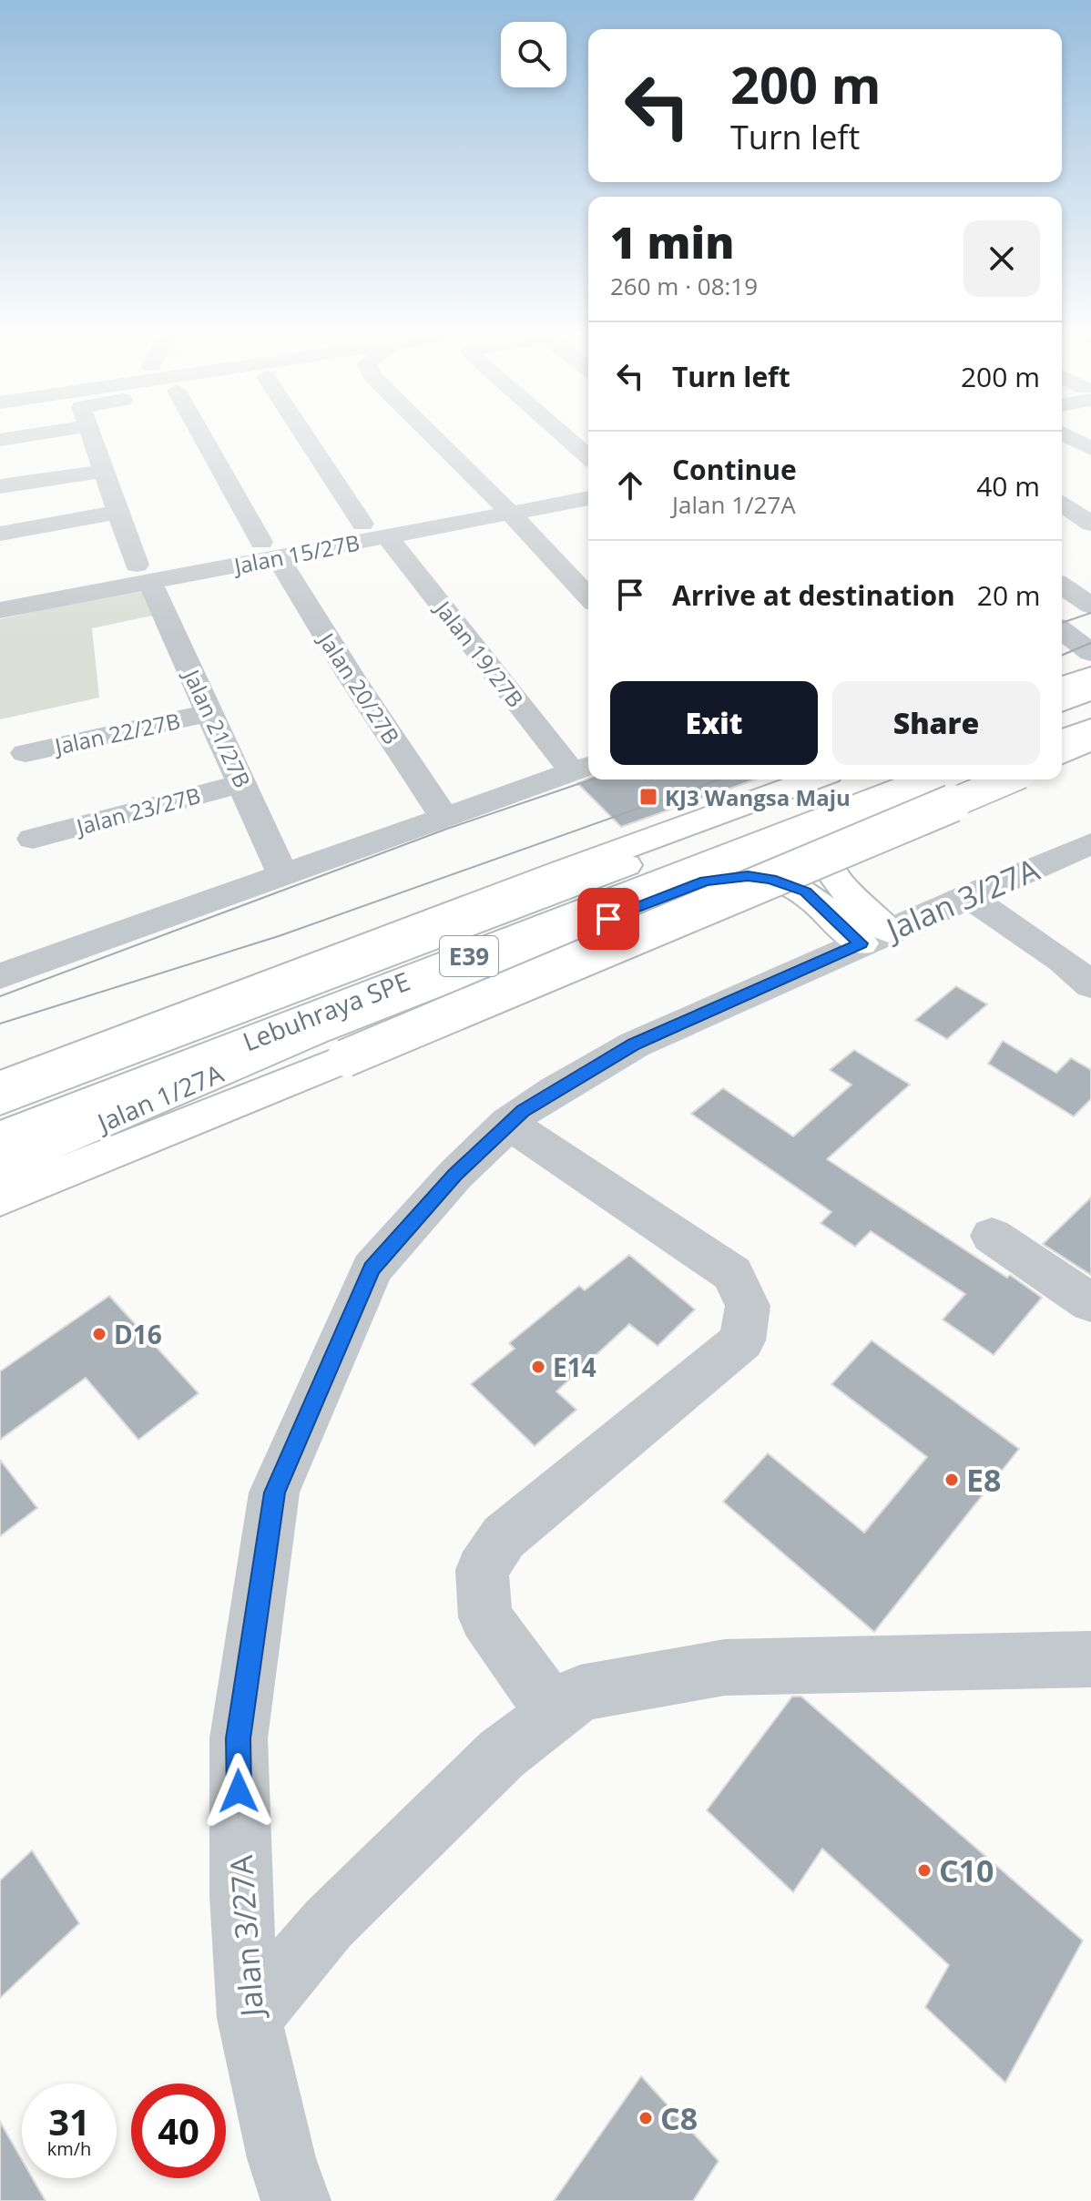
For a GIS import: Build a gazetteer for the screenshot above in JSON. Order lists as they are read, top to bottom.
{
  "streets": {
    "main road": ["E39", "Lebuhraya SPE", "Jalan 1/27A"],
    "street": [
      "Jalan 15/27B",
      "Jalan 19/27B",
      "Jalan 20/27B",
      "Jalan 21/27B",
      "Jalan 22/27B",
      "Jalan 23/27B",
      "Jalan 3/27A"
    ]
  },
  "crossings": [
    ["Jalan 15/27B", "Jalan 19/27B"],
    ["Jalan 15/27B", "Jalan 20/27B"],
    ["Jalan 15/27B", "Jalan 21/27B"],
    ["Jalan 21/27B", "Jalan 22/27B"],
    ["Jalan 21/27B", "Jalan 23/27B"]
  ],
  "places": {
    "transit": ["KJ3 Wangsa Maju"],
    "other": [
      "D16",
      "E14",
      "E8",
      "C10",
      "C8"
    ]
  },
  "page": {
    "turn": ["200 m", "Turn left"],
    "heading": ["1 min", "260 m · 08:19"],
    "list": [
      {
        "name": "Turn left",
        "value": "200 m"
      },
      {
        "name": "Continue",
        "note": "Jalan 1/27A",
        "value": "40 m"
      },
      {
        "name": "Arrive at destination",
        "value": "20 m"
      }
    ],
    "buttons": ["Exit", "Share"],
    "speed": "31 km/h",
    "limit": "40"
  }
}
